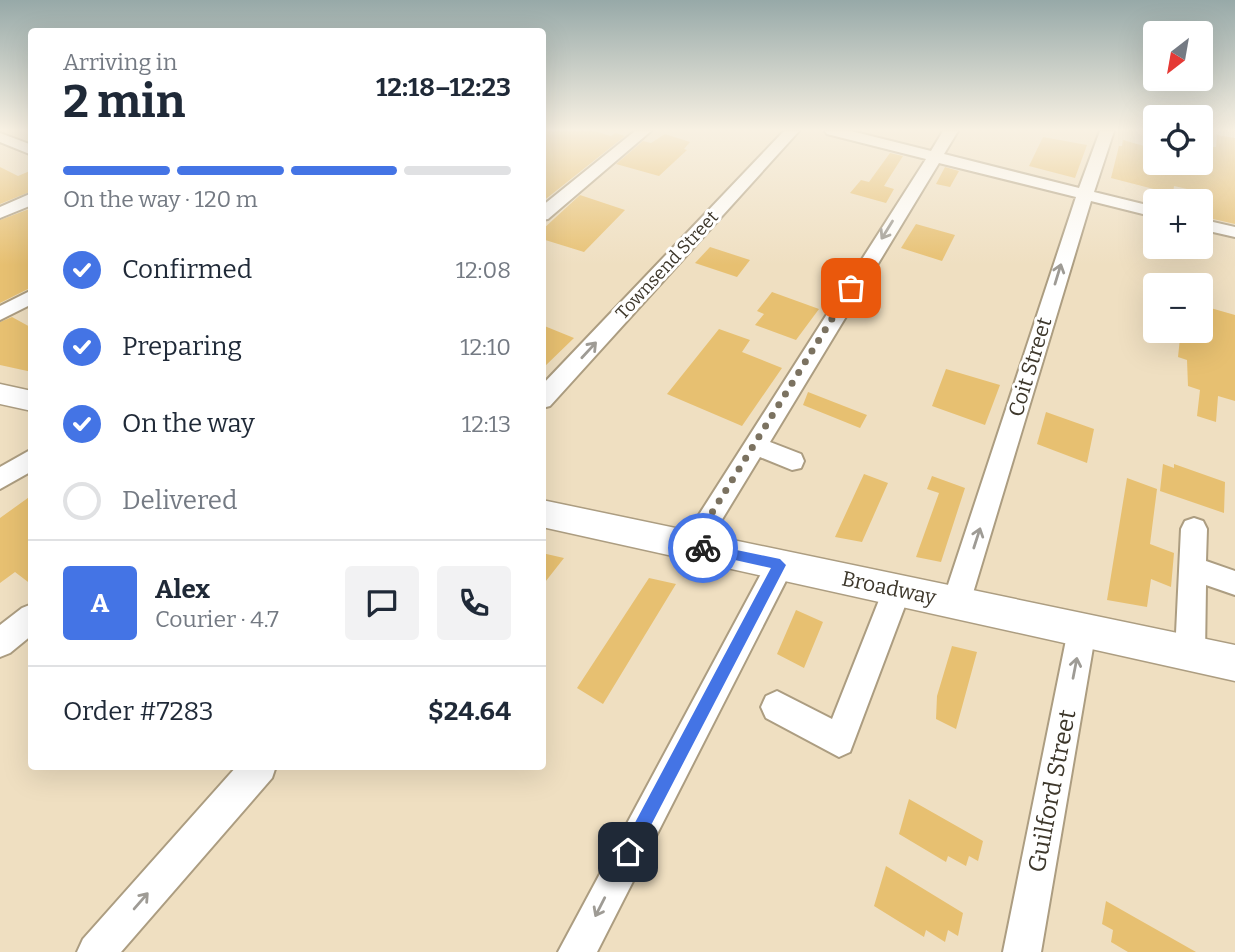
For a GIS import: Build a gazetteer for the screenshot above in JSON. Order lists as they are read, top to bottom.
{
  "streets": {
    "main road": ["Broadway"],
    "street": ["Townsend Street", "Coit Street", "Guilford Street"]
  },
  "crossings": [
    ["Coit Street", "Broadway"],
    ["Broadway", "Guilford Street"]
  ],
  "one_way": ["Guilford Street"],
  "north": "bottom left",
  "page": {
    "map_buttons": ["+", "−"],
    "heading": ["2 min", "Arriving in", "12:18–12:23"],
    "panel": [
      "Alex",
      "Courier · 4.7",
      "Order #7283",
      "$24.64"
    ],
    "bar": "On the way · 120 m",
    "list": [
      ["Confirmed", "12:08"],
      ["Preparing", "12:10"],
      ["On the way", "12:13"],
      "Delivered"
    ],
    "round": "A"
  }
}
